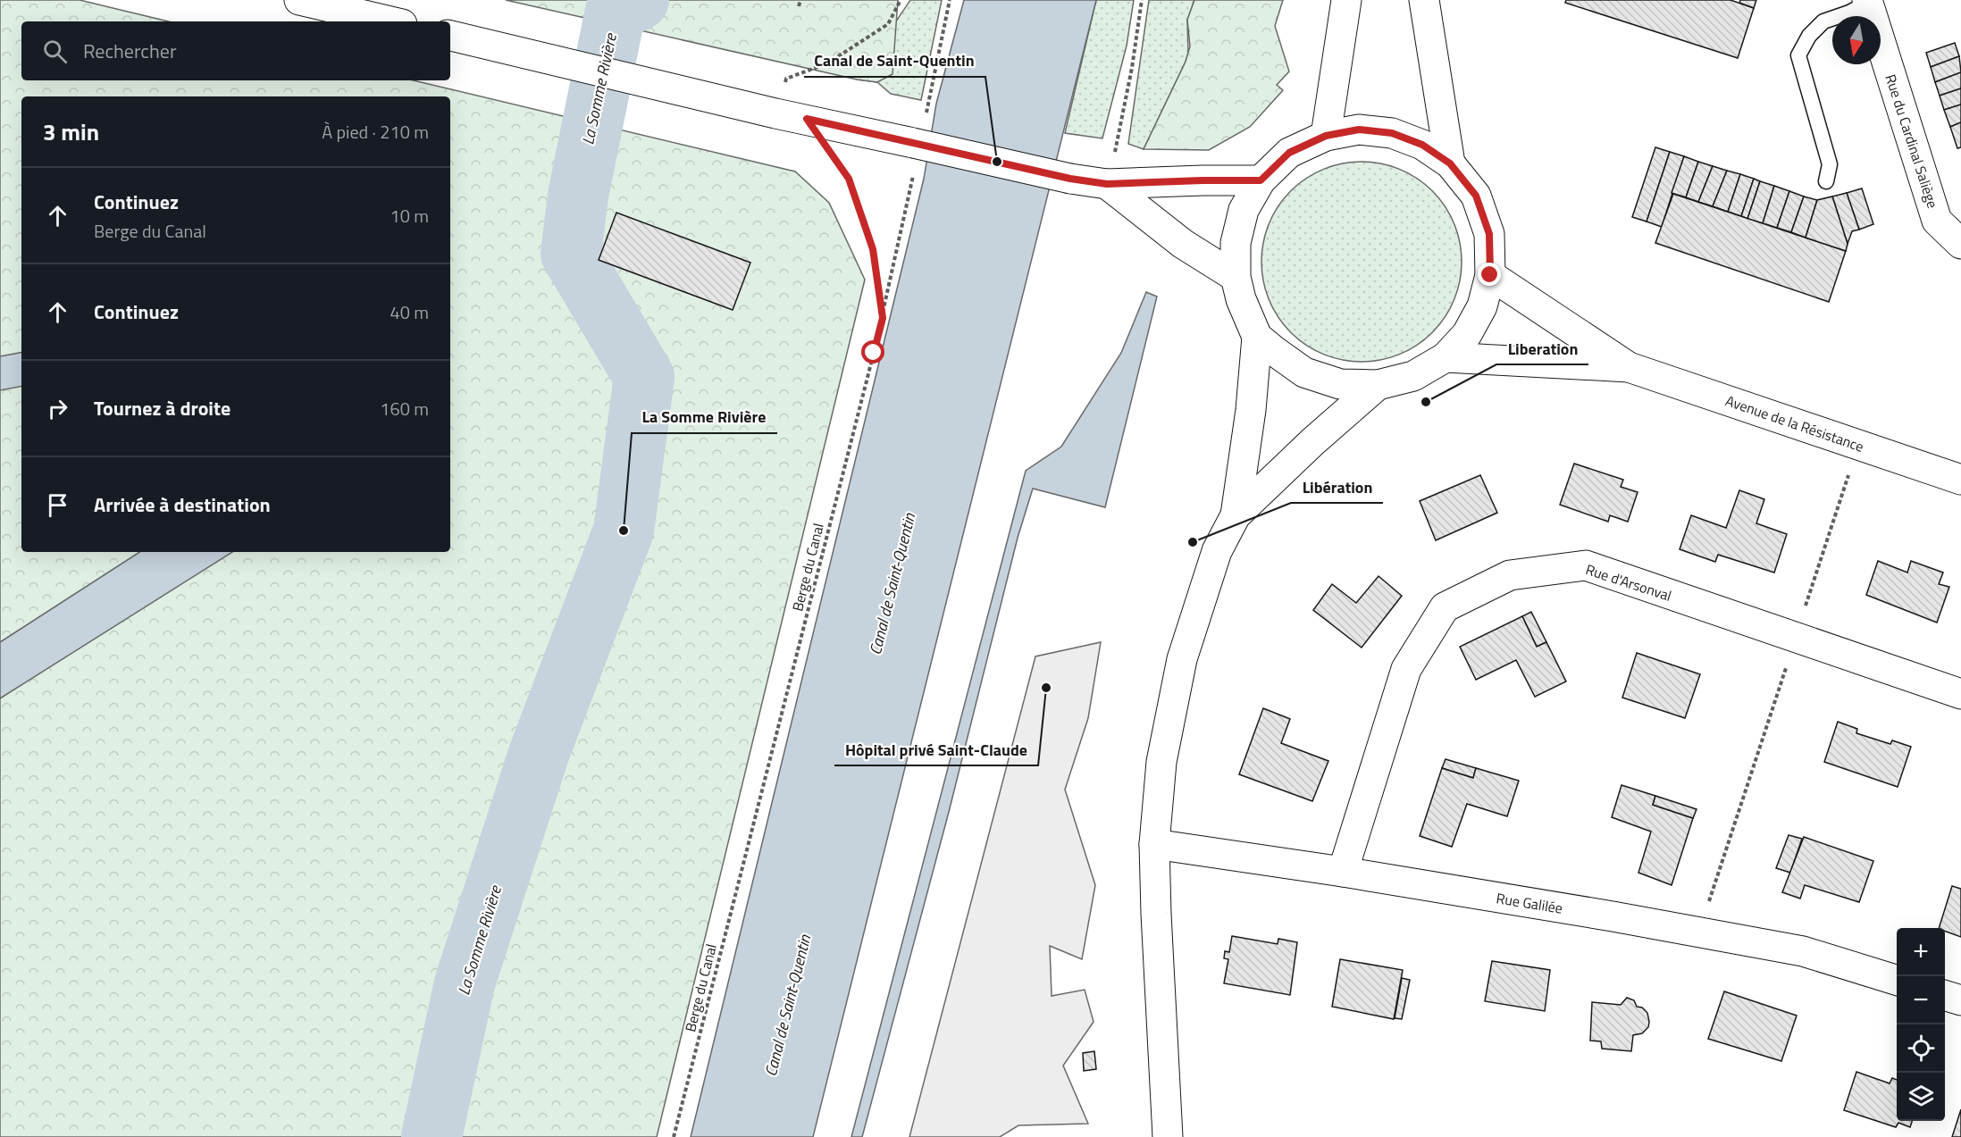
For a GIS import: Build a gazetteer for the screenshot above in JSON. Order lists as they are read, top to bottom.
{
  "streets": {
    "street": [
      "Rue du Cardinal Saliège",
      "Avenue de la Résistance",
      "Rue d'Arsonval",
      "Rue Galilée"
    ],
    "path": ["Berge du Canal"]
  },
  "crossings": [
    ["Rue d'Arsonval", "Rue Galilée"]
  ],
  "water": ["La Somme Rivière", "Canal de Saint-Quentin"],
  "places": [
    "Canal de Saint-Quentin",
    "Liberation",
    "La Somme Rivière",
    "Libération",
    "Hôpital privé Saint-Claude"
  ],
  "north": "bottom",
  "page": {
    "search": "Rechercher",
    "heading": ["3 min", "À pied · 210 m"],
    "list": [
      ["Continuez", "Berge du Canal", "10 m"],
      ["Continuez", "40 m"],
      ["Tournez à droite", "160 m"],
      "Arrivée à destination"
    ],
    "map_buttons": ["+", "−"]
  }
}
